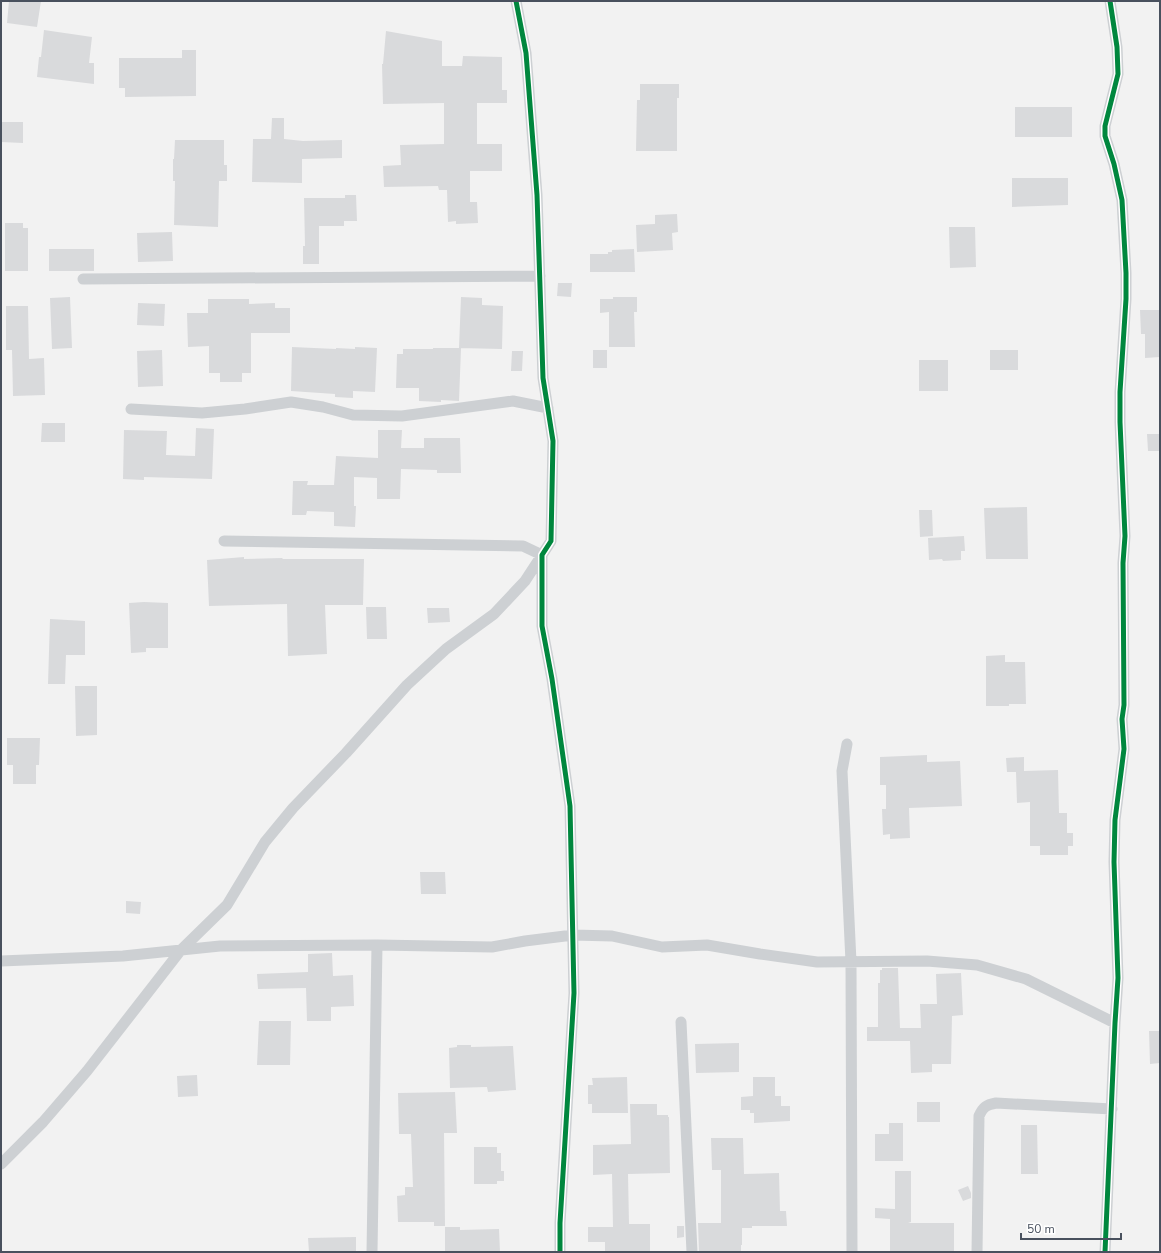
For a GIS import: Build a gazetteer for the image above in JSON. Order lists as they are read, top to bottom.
{
  "scale_bar": "50 m"
}
